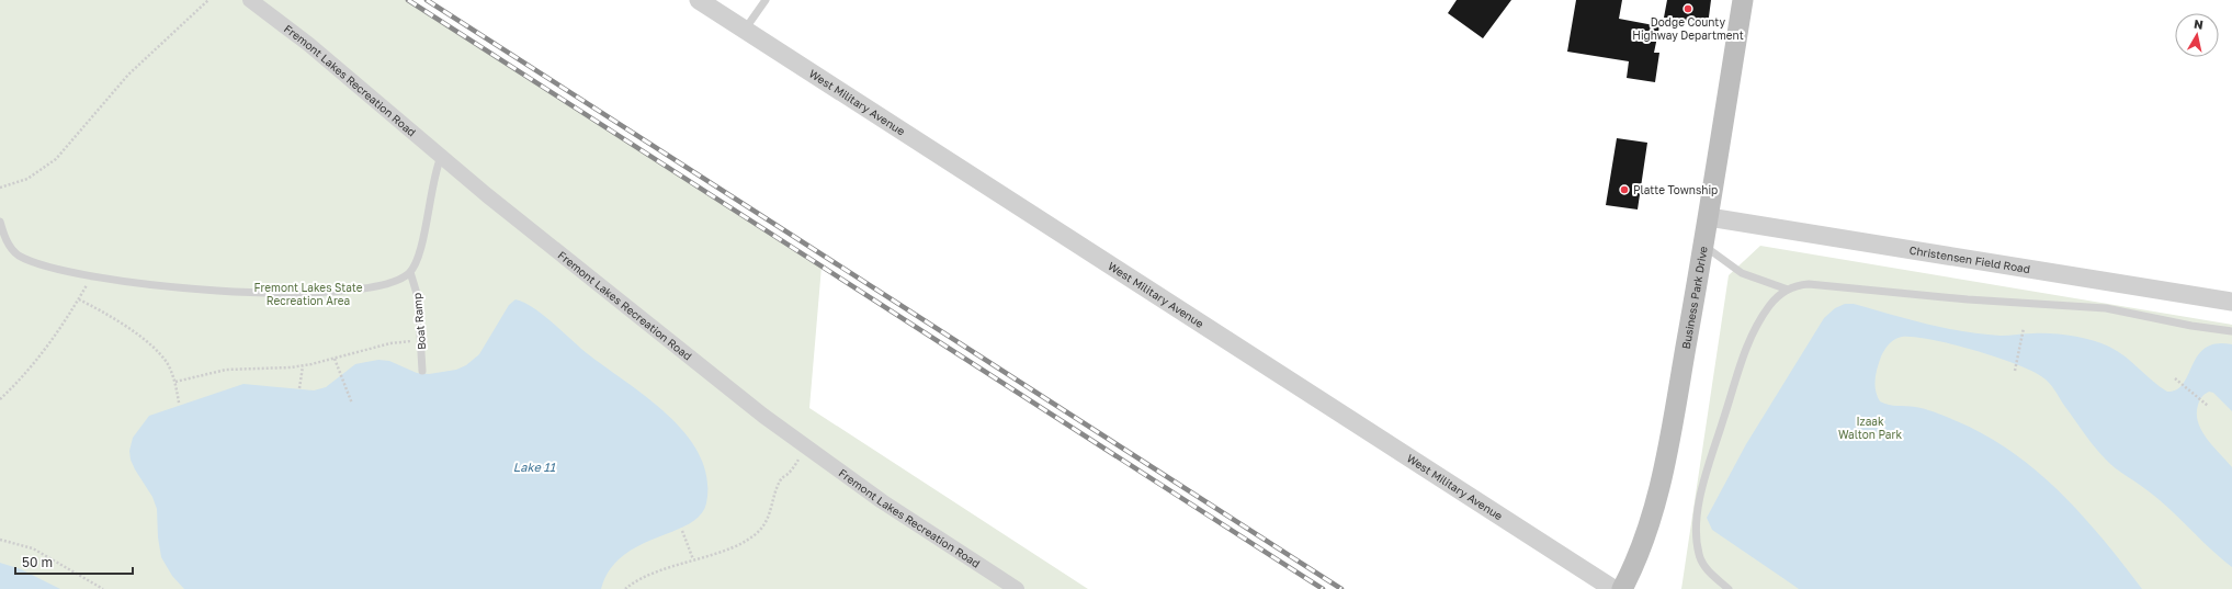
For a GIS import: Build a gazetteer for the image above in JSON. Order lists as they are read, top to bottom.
{
  "streets": {
    "main road": ["Business Park Drive"],
    "street": ["Fremont Lakes Recreation Road", "West Military Avenue", "Christensen Field Road"],
    "lane": ["Boat Ramp"]
  },
  "crossings": [
    ["Christensen Field Road", "Business Park Drive"]
  ],
  "water": ["Lake 11"],
  "parks": ["Fremont Lakes State Recreation Area", "Izaak Walton Park"],
  "places": ["Dodge County Highway Department", "Platte Township"],
  "scale_bar": "50 m",
  "north": "top"
}
